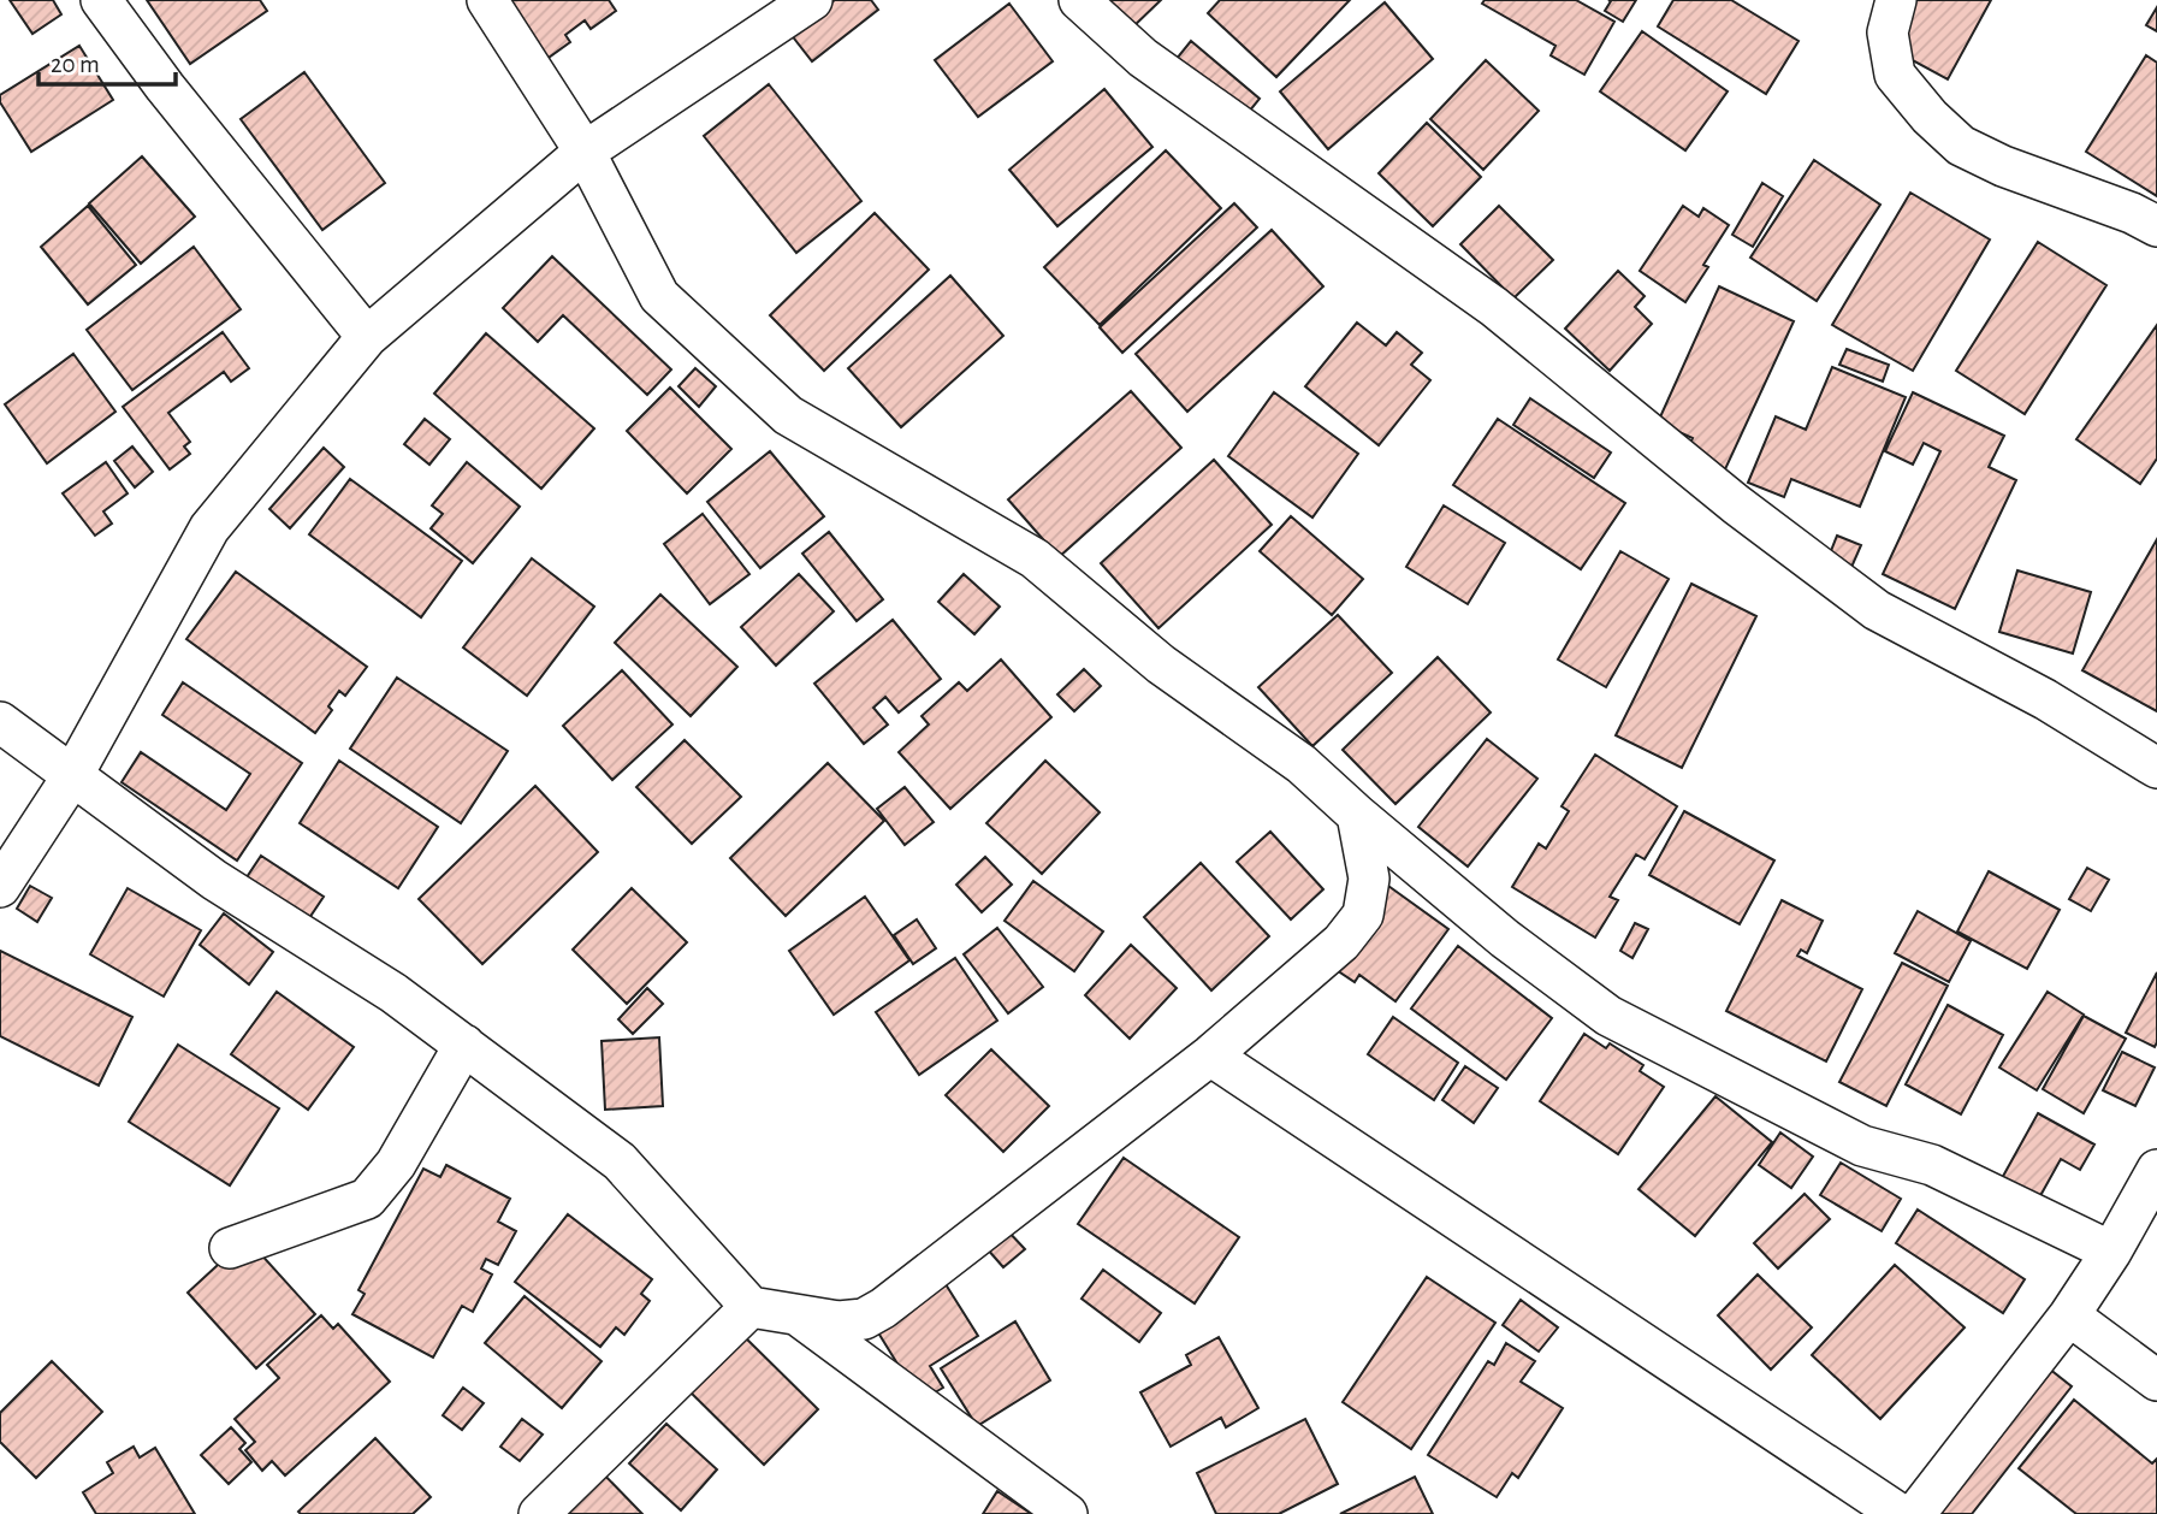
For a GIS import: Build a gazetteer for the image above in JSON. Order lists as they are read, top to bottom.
{
  "scale_bar": "20 m"
}
